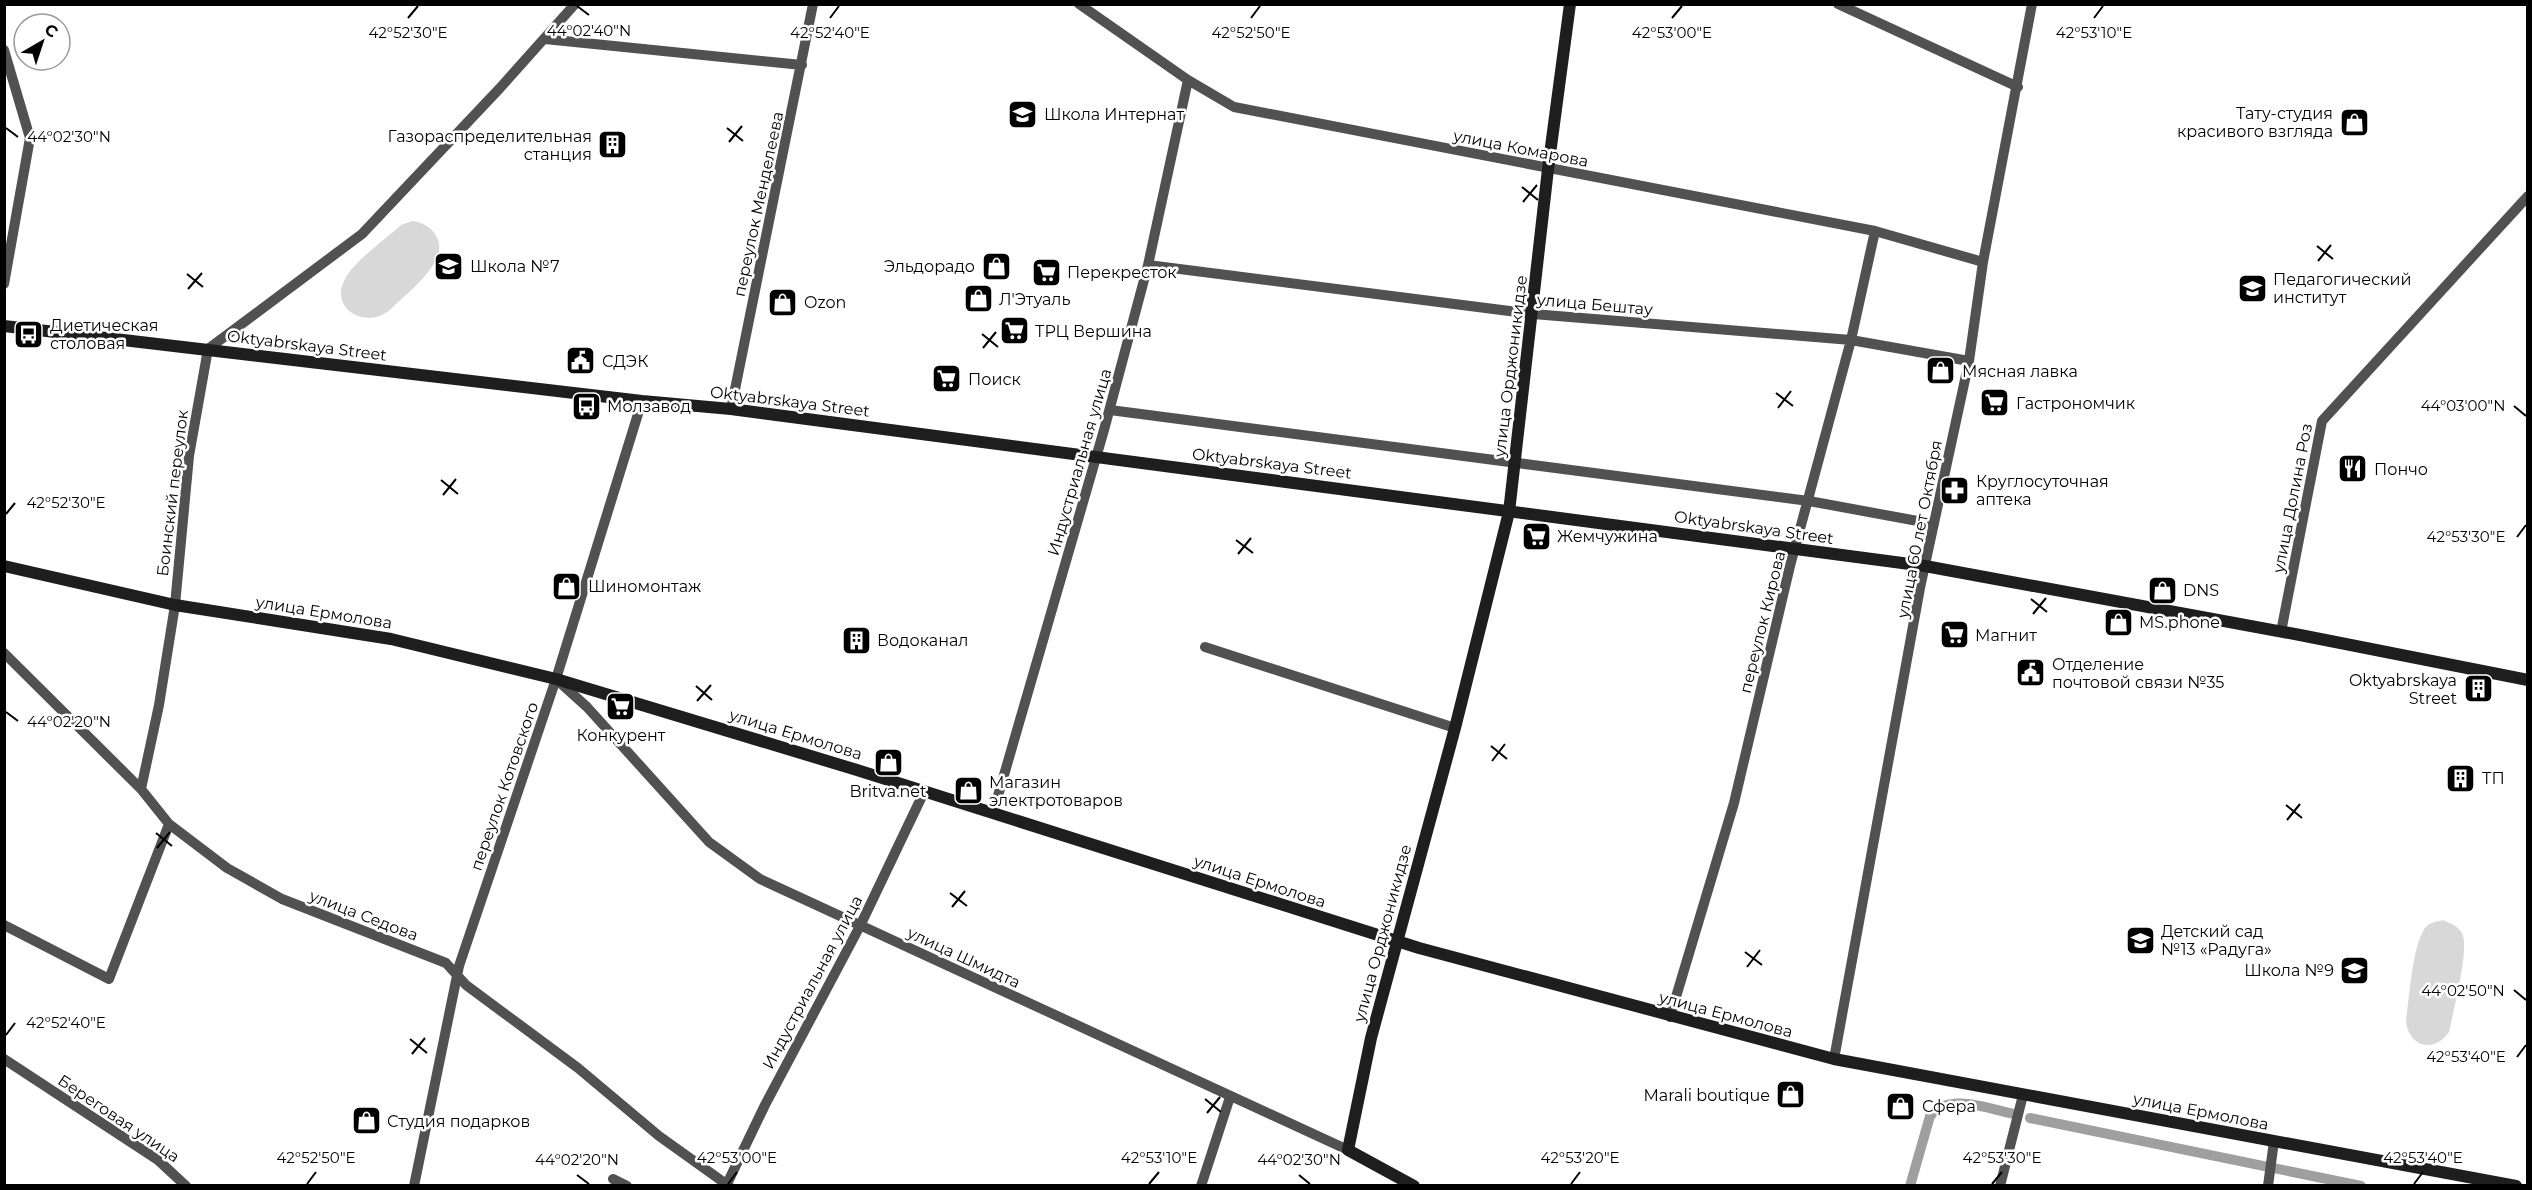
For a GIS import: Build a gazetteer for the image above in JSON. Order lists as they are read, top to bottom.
{
  "streets": {
    "street": [
      "улица Комарова",
      "переулок Менделеева",
      "улица Бештау",
      "Oktyabrskaya Street",
      "улица Орджоникидзе",
      "Индустриальная улица",
      "Боинский переулок",
      "улица Долина Роз",
      "улица 60 лет Октября",
      "улица Ермолова",
      "переулок Кирова",
      "переулок Котовского",
      "улица Седова",
      "улица Шмидта",
      "Береговая улица"
    ]
  },
  "crossings": [
    ["улица Комарова", "улица Орджоникидзе"],
    ["улица Комарова", "Индустриальная улица"],
    ["улица Комарова", "улица 60 лет Октября"],
    ["улица Комарова", "переулок Кирова"],
    ["переулок Менделеева", "Oktyabrskaya Street"],
    ["улица Бештау", "улица Орджоникидзе"],
    ["улица Бештау", "Индустриальная улица"],
    ["улица Бештау", "улица 60 лет Октября"],
    ["улица Бештау", "переулок Кирова"],
    ["Oktyabrskaya Street", "улица Орджоникидзе"],
    ["Oktyabrskaya Street", "Индустриальная улица"],
    ["Oktyabrskaya Street", "Боинский переулок"],
    ["Oktyabrskaya Street", "улица Долина Роз"],
    ["Oktyabrskaya Street", "улица 60 лет Октября"],
    ["Oktyabrskaya Street", "переулок Кирова"],
    ["Oktyabrskaya Street", "переулок Котовского"],
    ["улица Орджоникидзе", "улица Ермолова"],
    ["улица Орджоникидзе", "улица Шмидта"],
    ["Индустриальная улица", "улица Ермолова"],
    ["Индустриальная улица", "улица Седова"],
    ["Индустриальная улица", "улица Шмидта"],
    ["Боинский переулок", "улица Ермолова"],
    ["Боинский переулок", "улица Седова"],
    ["улица 60 лет Октября", "улица Ермолова"],
    ["улица Ермолова", "переулок Кирова"],
    ["улица Ермолова", "переулок Котовского"],
    ["улица Ермолова", "улица Шмидта"],
    ["переулок Котовского", "улица Седова"],
    ["переулок Котовского", "улица Шмидта"]
  ],
  "places": {
    "school or university": [
      "Школа Интернат",
      "Школа №7",
      "Педагогический институт",
      "Детский сад №13 «Радуга»",
      "Школа №9"
    ],
    "shop": [
      "Тату-студия красивого взгляда",
      "Эльдорадо",
      "Л'Этуаль",
      "Ozon",
      "Мясная лавка",
      "Шиномонтаж",
      "DNS",
      "MS.phone",
      "Britva.net",
      "Магазин электротоваров",
      "Marali boutique",
      "Сфера",
      "Студия подарков"
    ],
    "building": [
      "Газораспределительная станция",
      "Водоканал",
      "Oktyabrskaya Street",
      "ТП"
    ],
    "supermarket": [
      "Перекресток",
      "ТРЦ Вершина",
      "Поиск",
      "Гастрономчик",
      "Жемчужина",
      "Магнит",
      "Конкурент"
    ],
    "bus stop": ["Диетическая столовая", "Молзавод"],
    "public building": ["СДЭК", "Отделение почтовой связи №35"],
    "restaurant": ["Пончо"],
    "pharmacy": ["Круглосуточная аптека"]
  },
  "north": "top right",
  "coordinates": [
    "44°02'40\"N",
    "42°52'30\"E",
    "42°52'40\"E",
    "42°52'50\"E",
    "42°53'10\"E",
    "42°53'00\"E",
    "44°02'30\"N",
    "44°03'00\"N",
    "42°53'30\"E",
    "44°02'20\"N",
    "44°02'50\"N",
    "42°53'40\"E",
    "42°53'20\"E"
  ]
}
